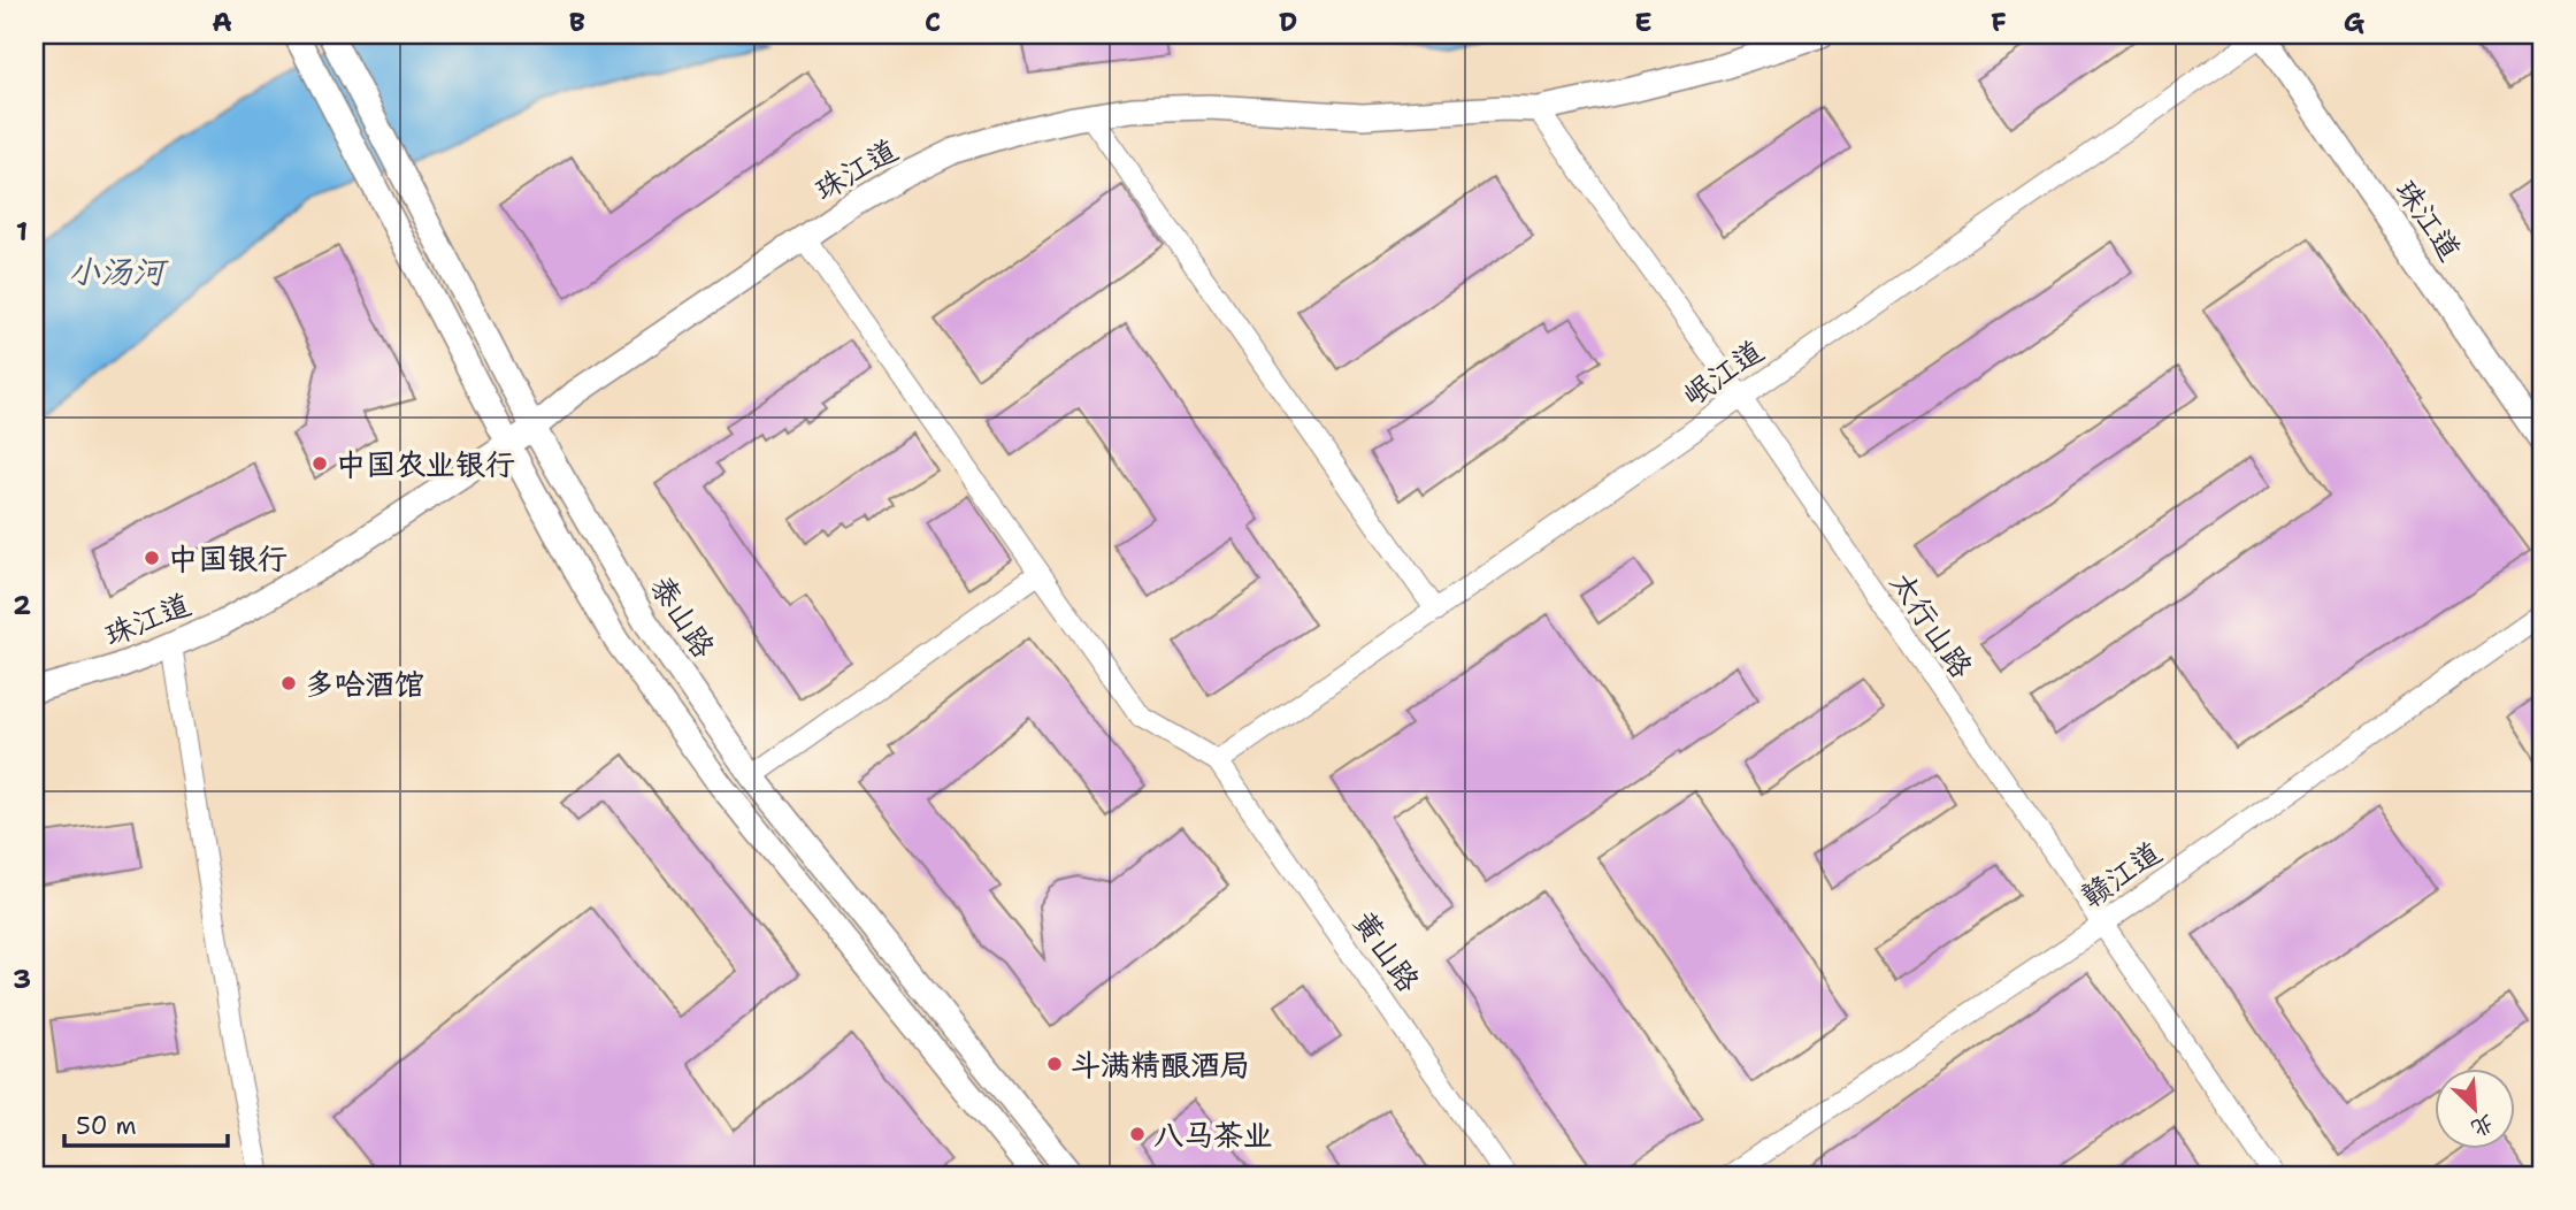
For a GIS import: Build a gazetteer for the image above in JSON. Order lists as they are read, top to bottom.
{
  "streets": {
    "street": [
      "珠江道",
      "岷江道",
      "泰山路",
      "太行山路",
      "赣江道",
      "黄山路"
    ]
  },
  "crossings": [
    ["珠江道", "岷江道"],
    ["珠江道", "泰山路"],
    ["珠江道", "太行山路"],
    ["岷江道", "太行山路"],
    ["岷江道", "黄山路"],
    ["太行山路", "赣江道"]
  ],
  "water": ["小汤河"],
  "places": [
    "中国农业银行",
    "中国银行",
    "多哈酒馆",
    "斗满精酿酒局",
    "八马茶业"
  ],
  "scale_bar": "50 m",
  "north": "bottom right",
  "grid": {
    "columns": [
      "A",
      "B",
      "C",
      "D",
      "E",
      "F",
      "G"
    ],
    "rows": ["1", "2", "3"]
  }
}
